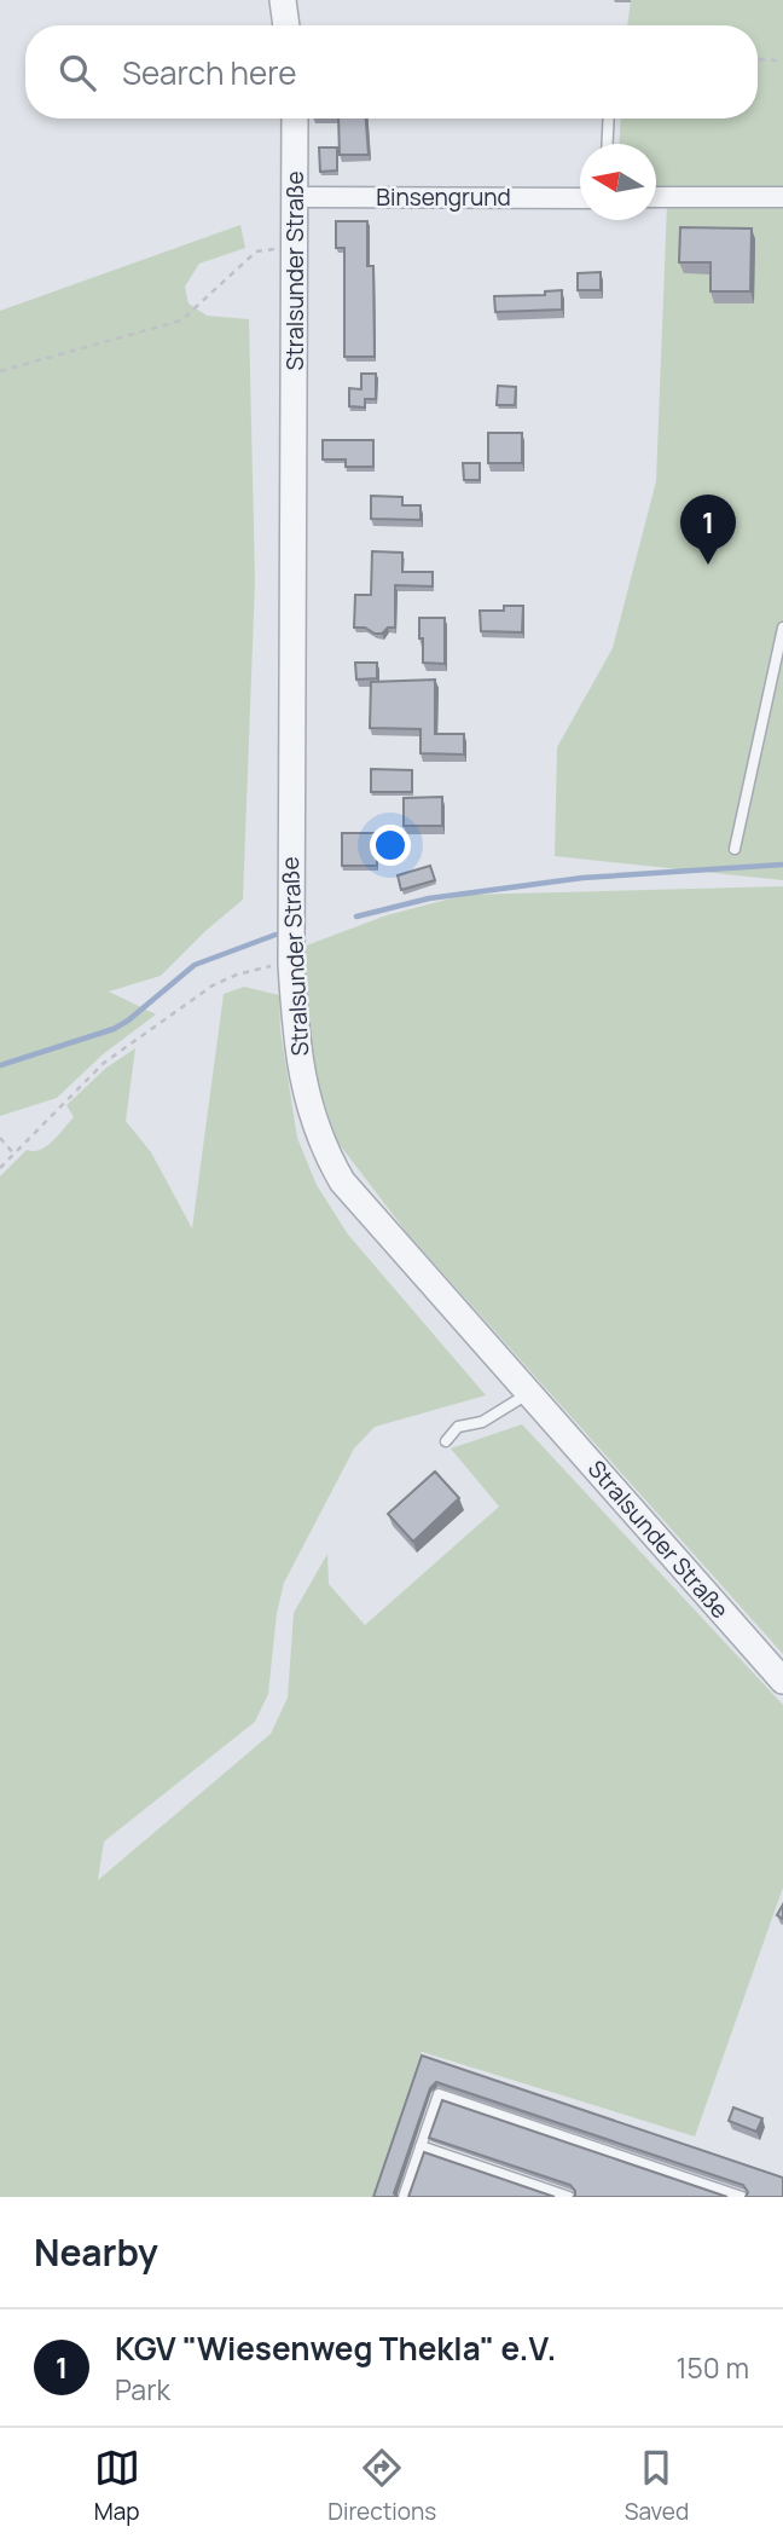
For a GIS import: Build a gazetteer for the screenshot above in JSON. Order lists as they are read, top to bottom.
{
  "streets": {
    "street": ["Binsengrund", "Stralsunder Straße"]
  },
  "crossings": [
    ["Binsengrund", "Stralsunder Straße"]
  ],
  "north": "left",
  "page": {
    "search": "Search here",
    "pins": "1",
    "heading": "Nearby",
    "list": [
      {
        "mark": "1",
        "name": "KGV \"Wiesenweg Thekla\" e.V.",
        "note": "Park",
        "value": "150 m"
      }
    ],
    "nav": ["Map", "Directions", "Saved"]
  }
}
